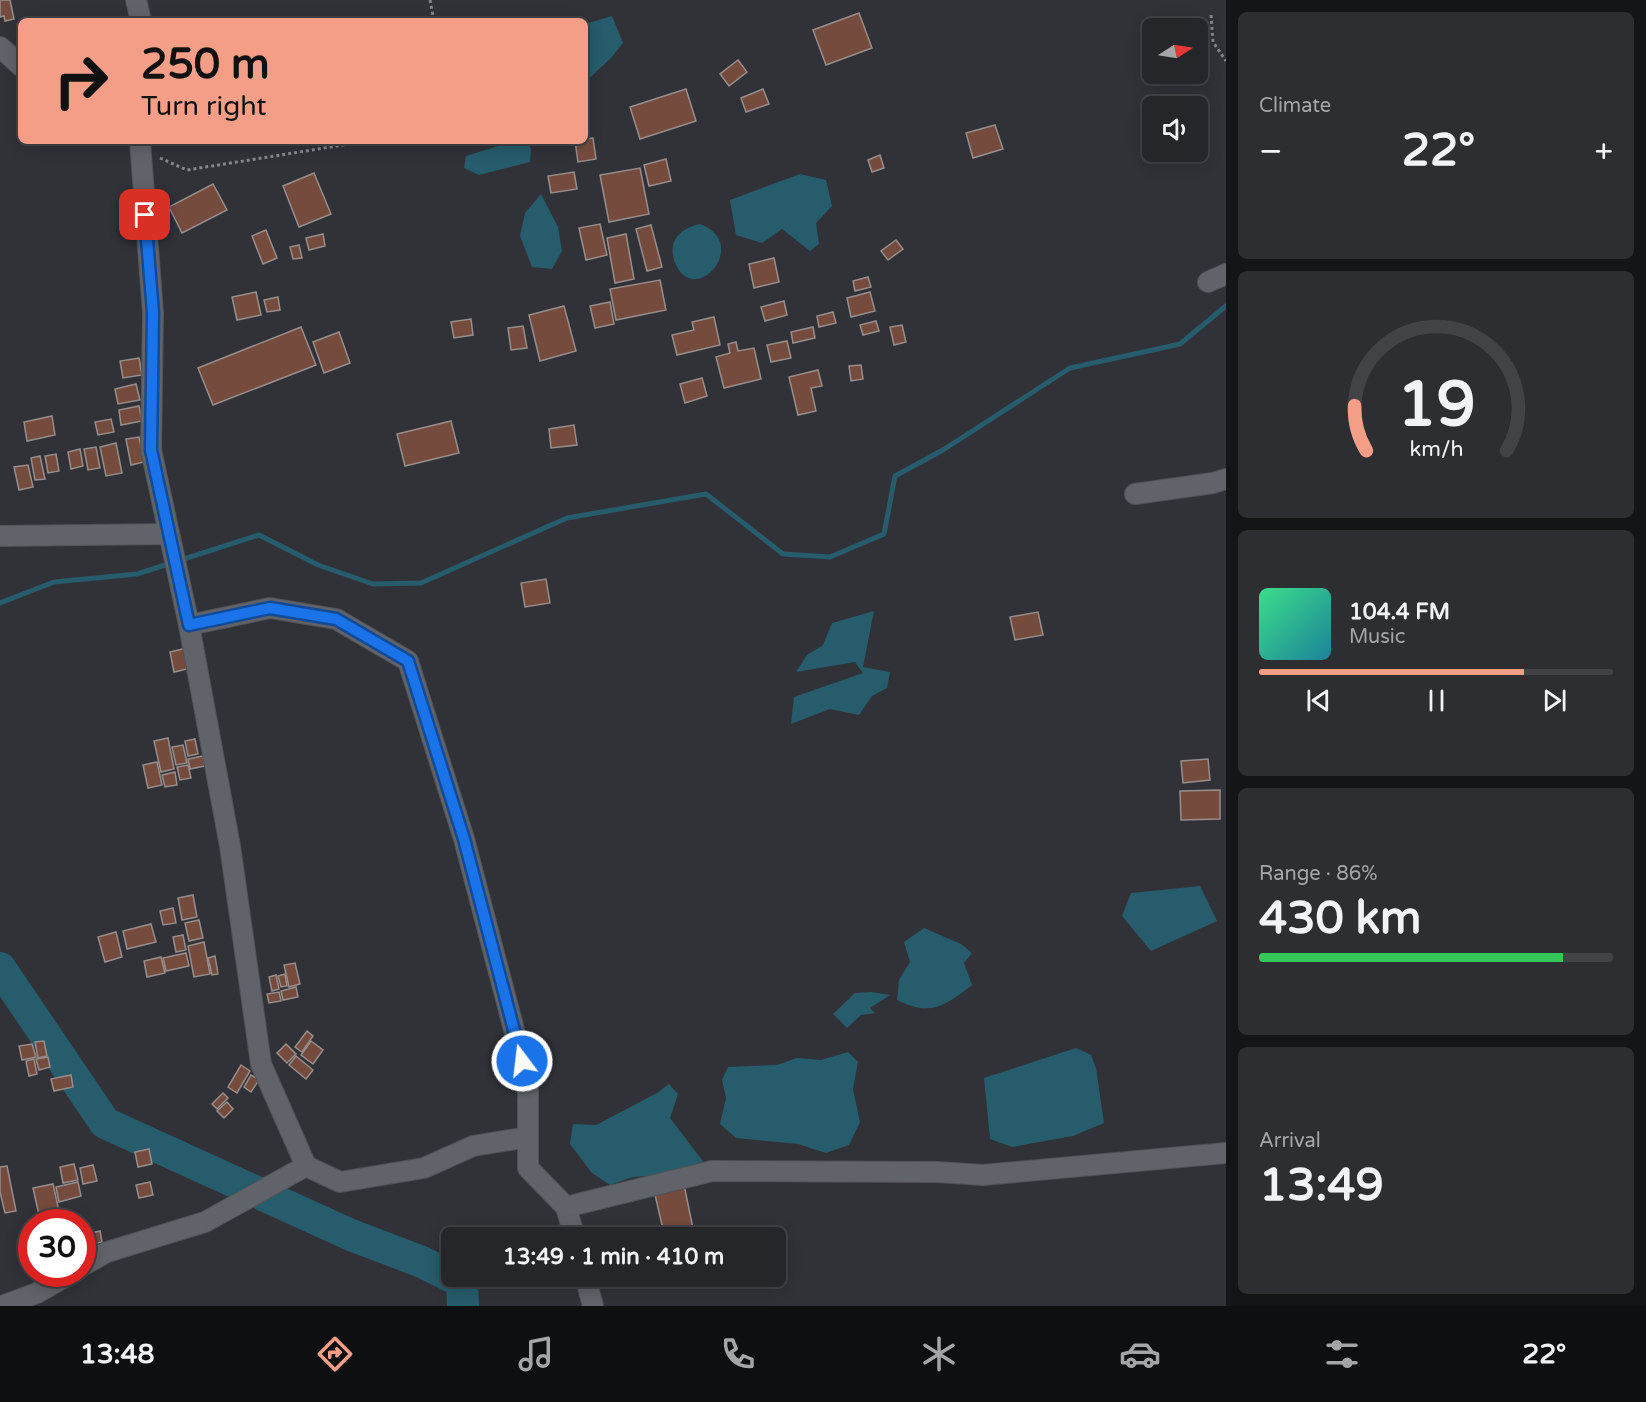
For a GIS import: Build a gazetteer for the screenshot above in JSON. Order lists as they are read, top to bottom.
{
  "north": "right",
  "page": {
    "tile": [
      "Climate",
      ["Range · 86%", "430 km"],
      ["Arrival", "13:49"]
    ],
    "turn": ["250 m", "Turn right"],
    "heat": ["−", "22°", "+"],
    "song": ["104.4 FM", "Music"],
    "limit": "30",
    "trip": "13:49 · 1 min · 410 m",
    "tabs": ["13:48", "22°"],
    "gauge": ["19", "km/h"]
  }
}
